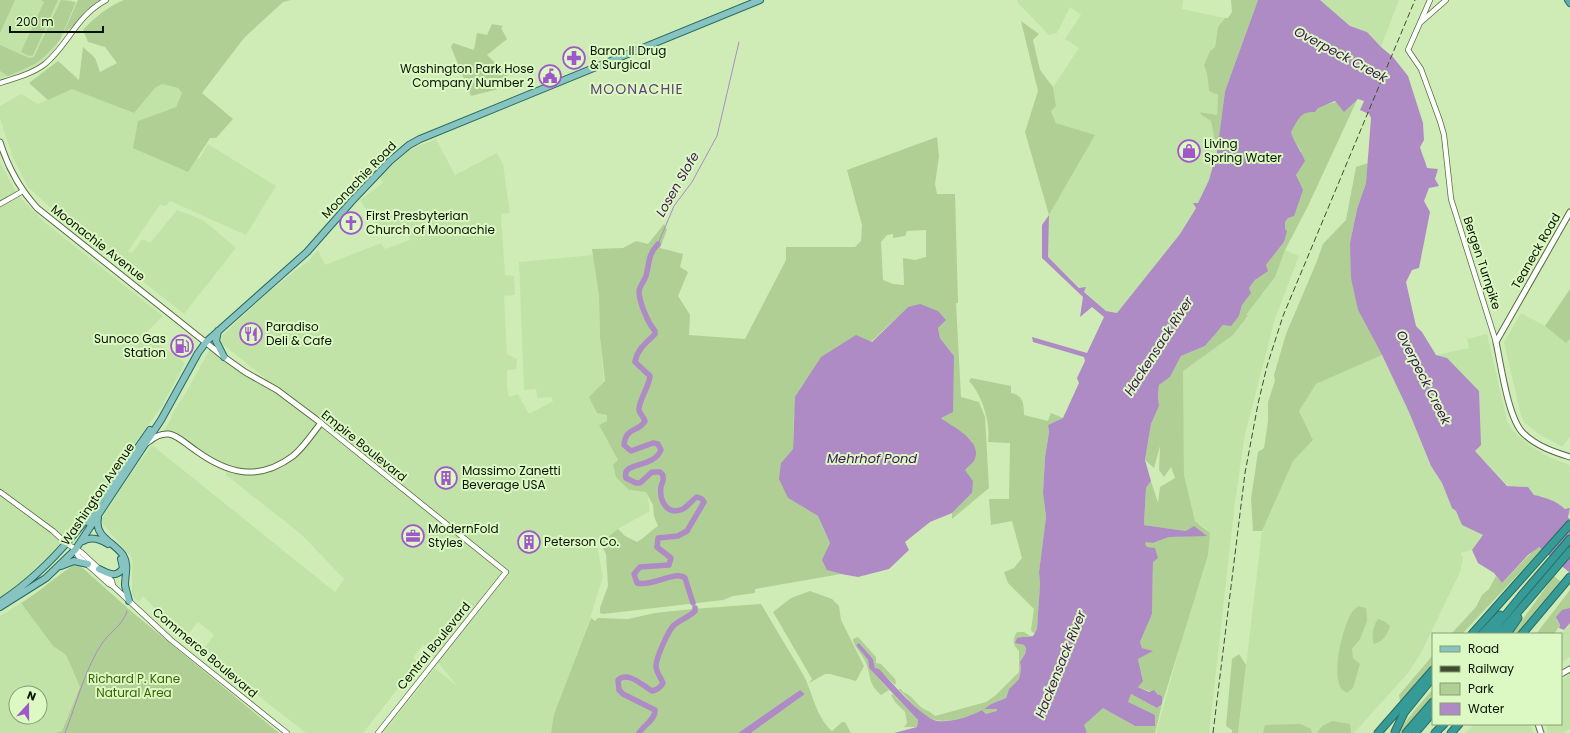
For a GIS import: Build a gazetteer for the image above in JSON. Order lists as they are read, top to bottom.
{
  "streets": {
    "main road": [
      "Moonachie Road",
      "Moonachie Avenue",
      "Teaneck Road",
      "Bergen Turnpike",
      "Empire Boulevard",
      "Washington Avenue"
    ],
    "street": ["Central Boulevard", "Commerce Boulevard"]
  },
  "crossings": [
    ["Moonachie Road", "Moonachie Avenue"],
    ["Moonachie Road", "Empire Boulevard"],
    ["Moonachie Road", "Washington Avenue"],
    ["Moonachie Avenue", "Empire Boulevard"],
    ["Moonachie Avenue", "Washington Avenue"],
    ["Teaneck Road", "Bergen Turnpike"],
    ["Empire Boulevard", "Washington Avenue"],
    ["Empire Boulevard", "Central Boulevard"],
    ["Washington Avenue", "Commerce Boulevard"]
  ],
  "districts": ["MOONACHIE"],
  "water": [
    "Overpeck Creek",
    "Losen Slofe",
    "Hackensack River",
    "Mehrhof Pond"
  ],
  "parks": ["Richard P. Kane Natural Area"],
  "places": {
    "pharmacy": ["Baron II Drug & Surgical"],
    "public building": ["Washington Park Hose Company Number 2"],
    "shop": ["Living Spring Water"],
    "church": ["First Presbyterian Church of Moonachie"],
    "restaurant": ["Paradiso Deli & Cafe"],
    "fuel station": ["Sunoco Gas Station"],
    "building": ["Massimo Zanetti Beverage USA", "Peterson Co."],
    "office": ["ModernFold Styles"]
  },
  "legend": [
    "Road",
    "Railway",
    "Park",
    "Water"
  ],
  "scale_bar": "200 m",
  "north": "top"
}
